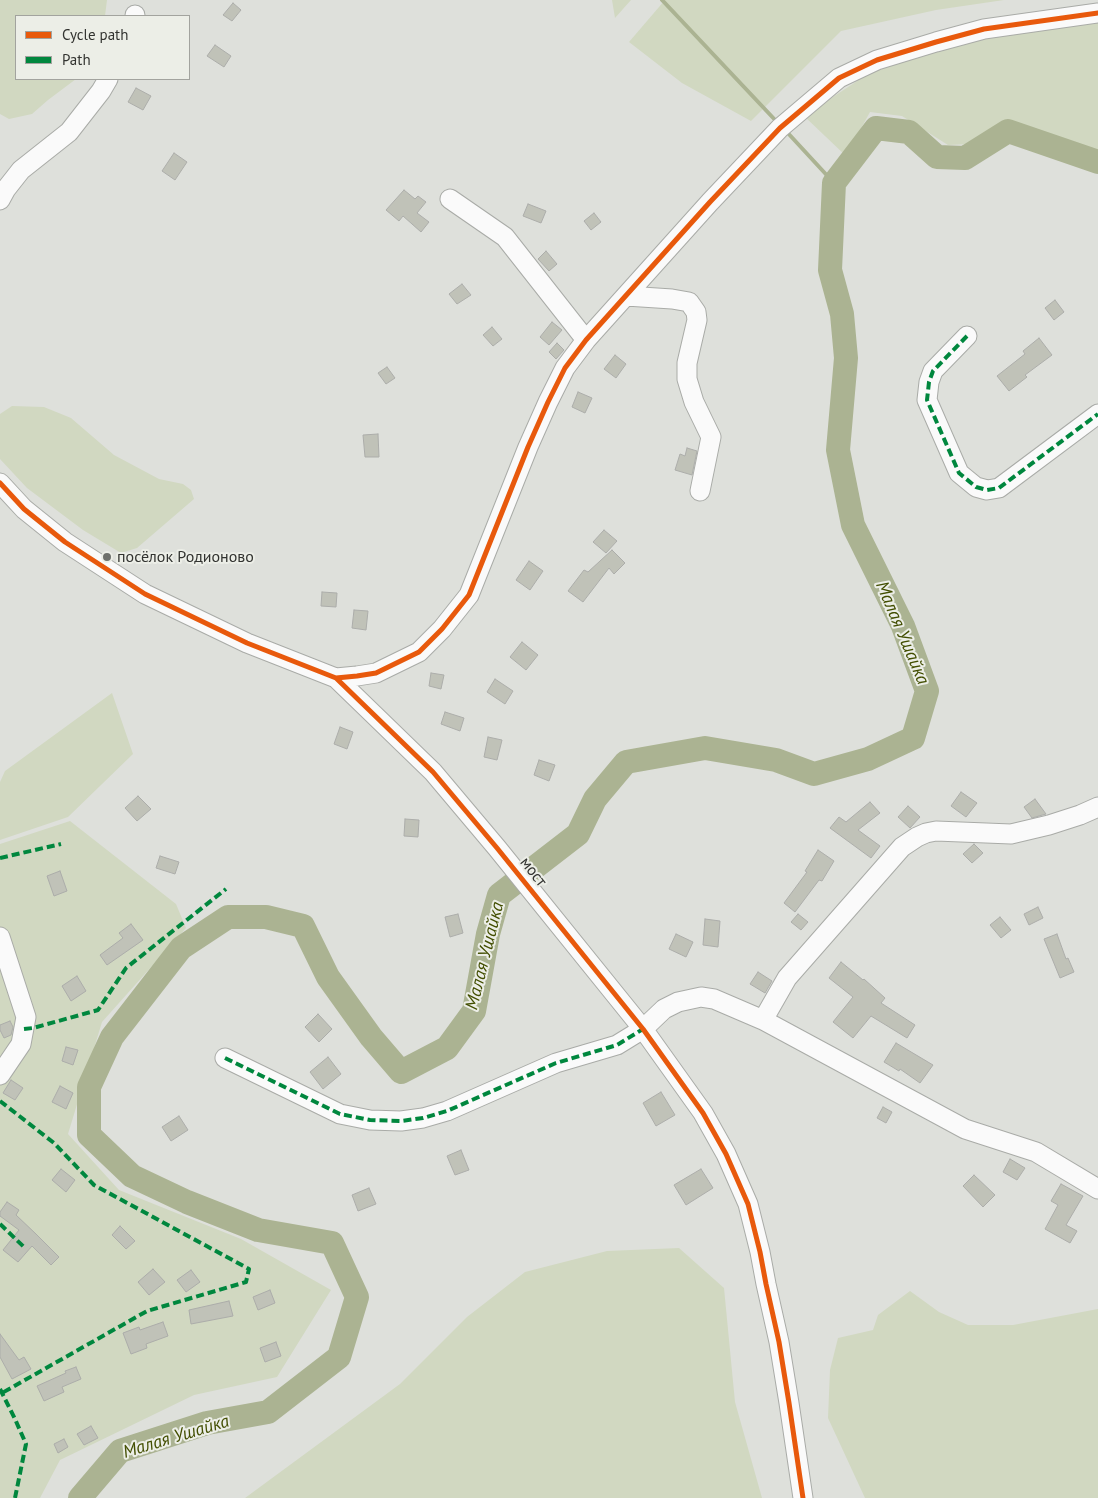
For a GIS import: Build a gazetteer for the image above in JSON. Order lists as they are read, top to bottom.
{
  "streets": {
    "street": ["мост"]
  },
  "water": ["Малая Ушайка"],
  "places": ["посёлок Родионово"],
  "legend": ["Cycle path", "Path"]
}
